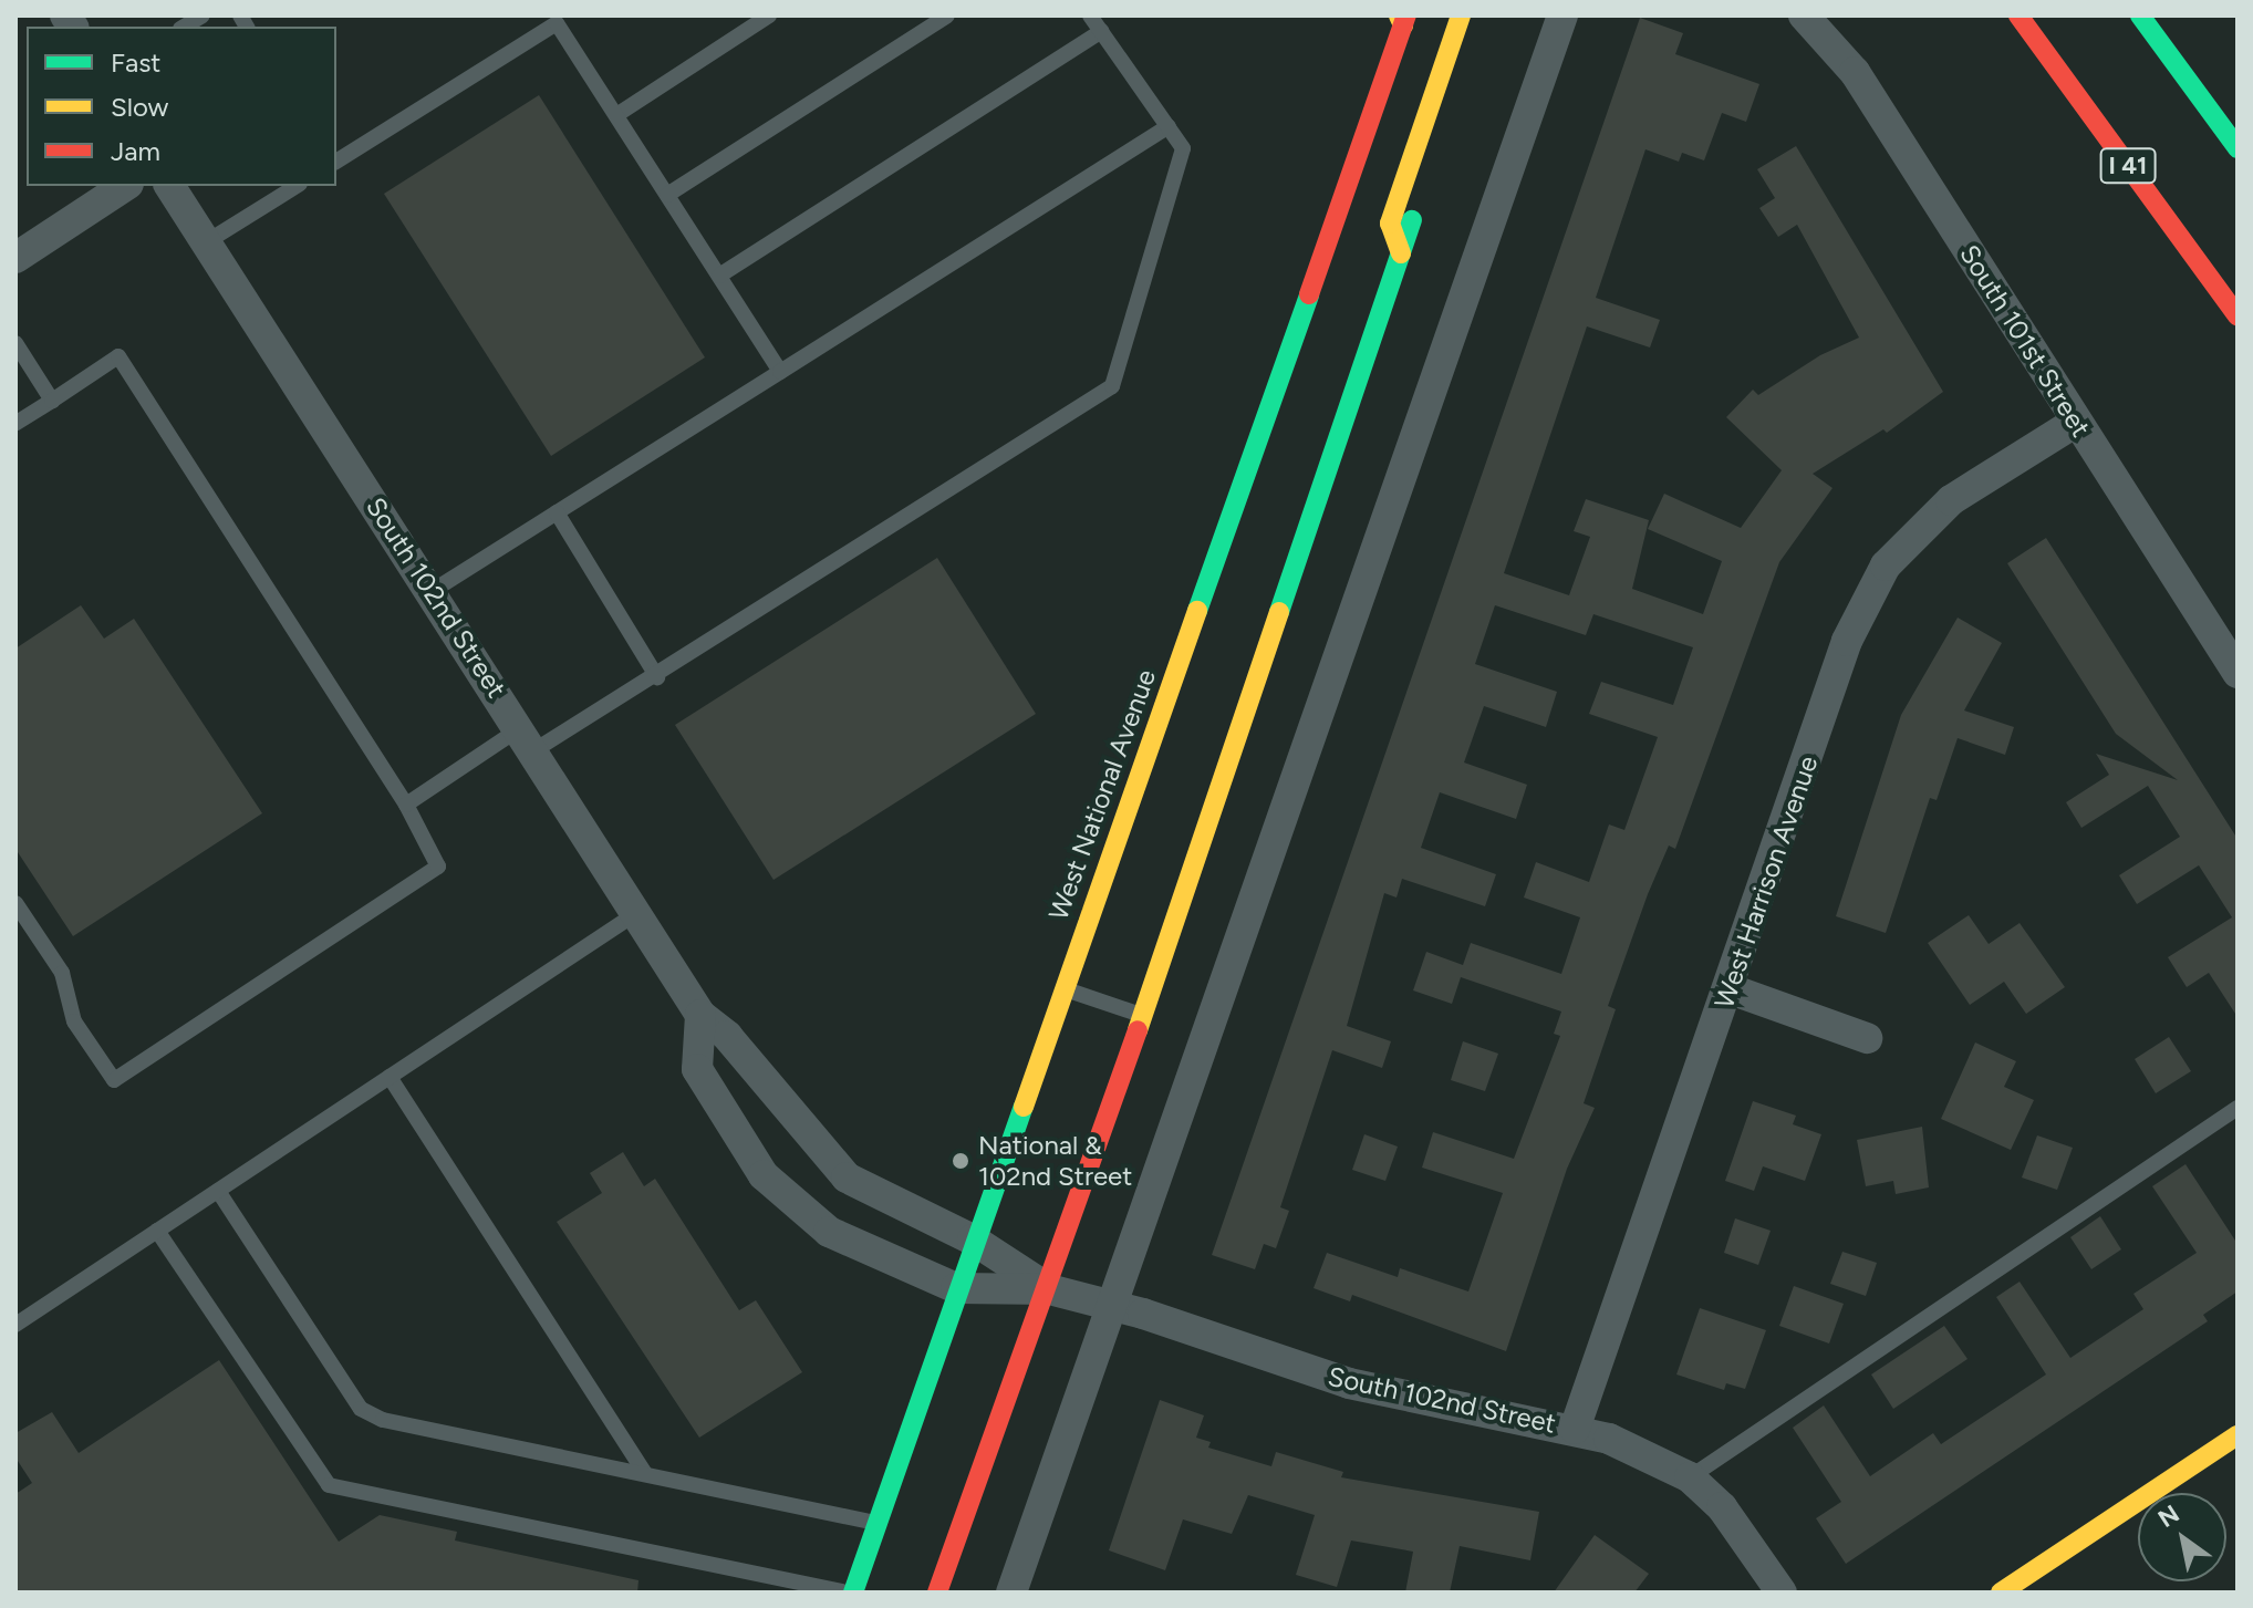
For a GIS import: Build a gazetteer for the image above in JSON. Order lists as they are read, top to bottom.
{
  "streets": {
    "main road": ["I 41", "West National Avenue"],
    "street": ["South 101st Street", "South 102nd Street", "West Harrison Avenue"]
  },
  "crossings": [
    ["South 101st Street", "West Harrison Avenue"],
    ["South 102nd Street", "West National Avenue"],
    ["South 102nd Street", "West Harrison Avenue"]
  ],
  "places": ["National & 102nd Street"],
  "legend": ["Fast", "Slow", "Jam"],
  "north": "top left"
}
